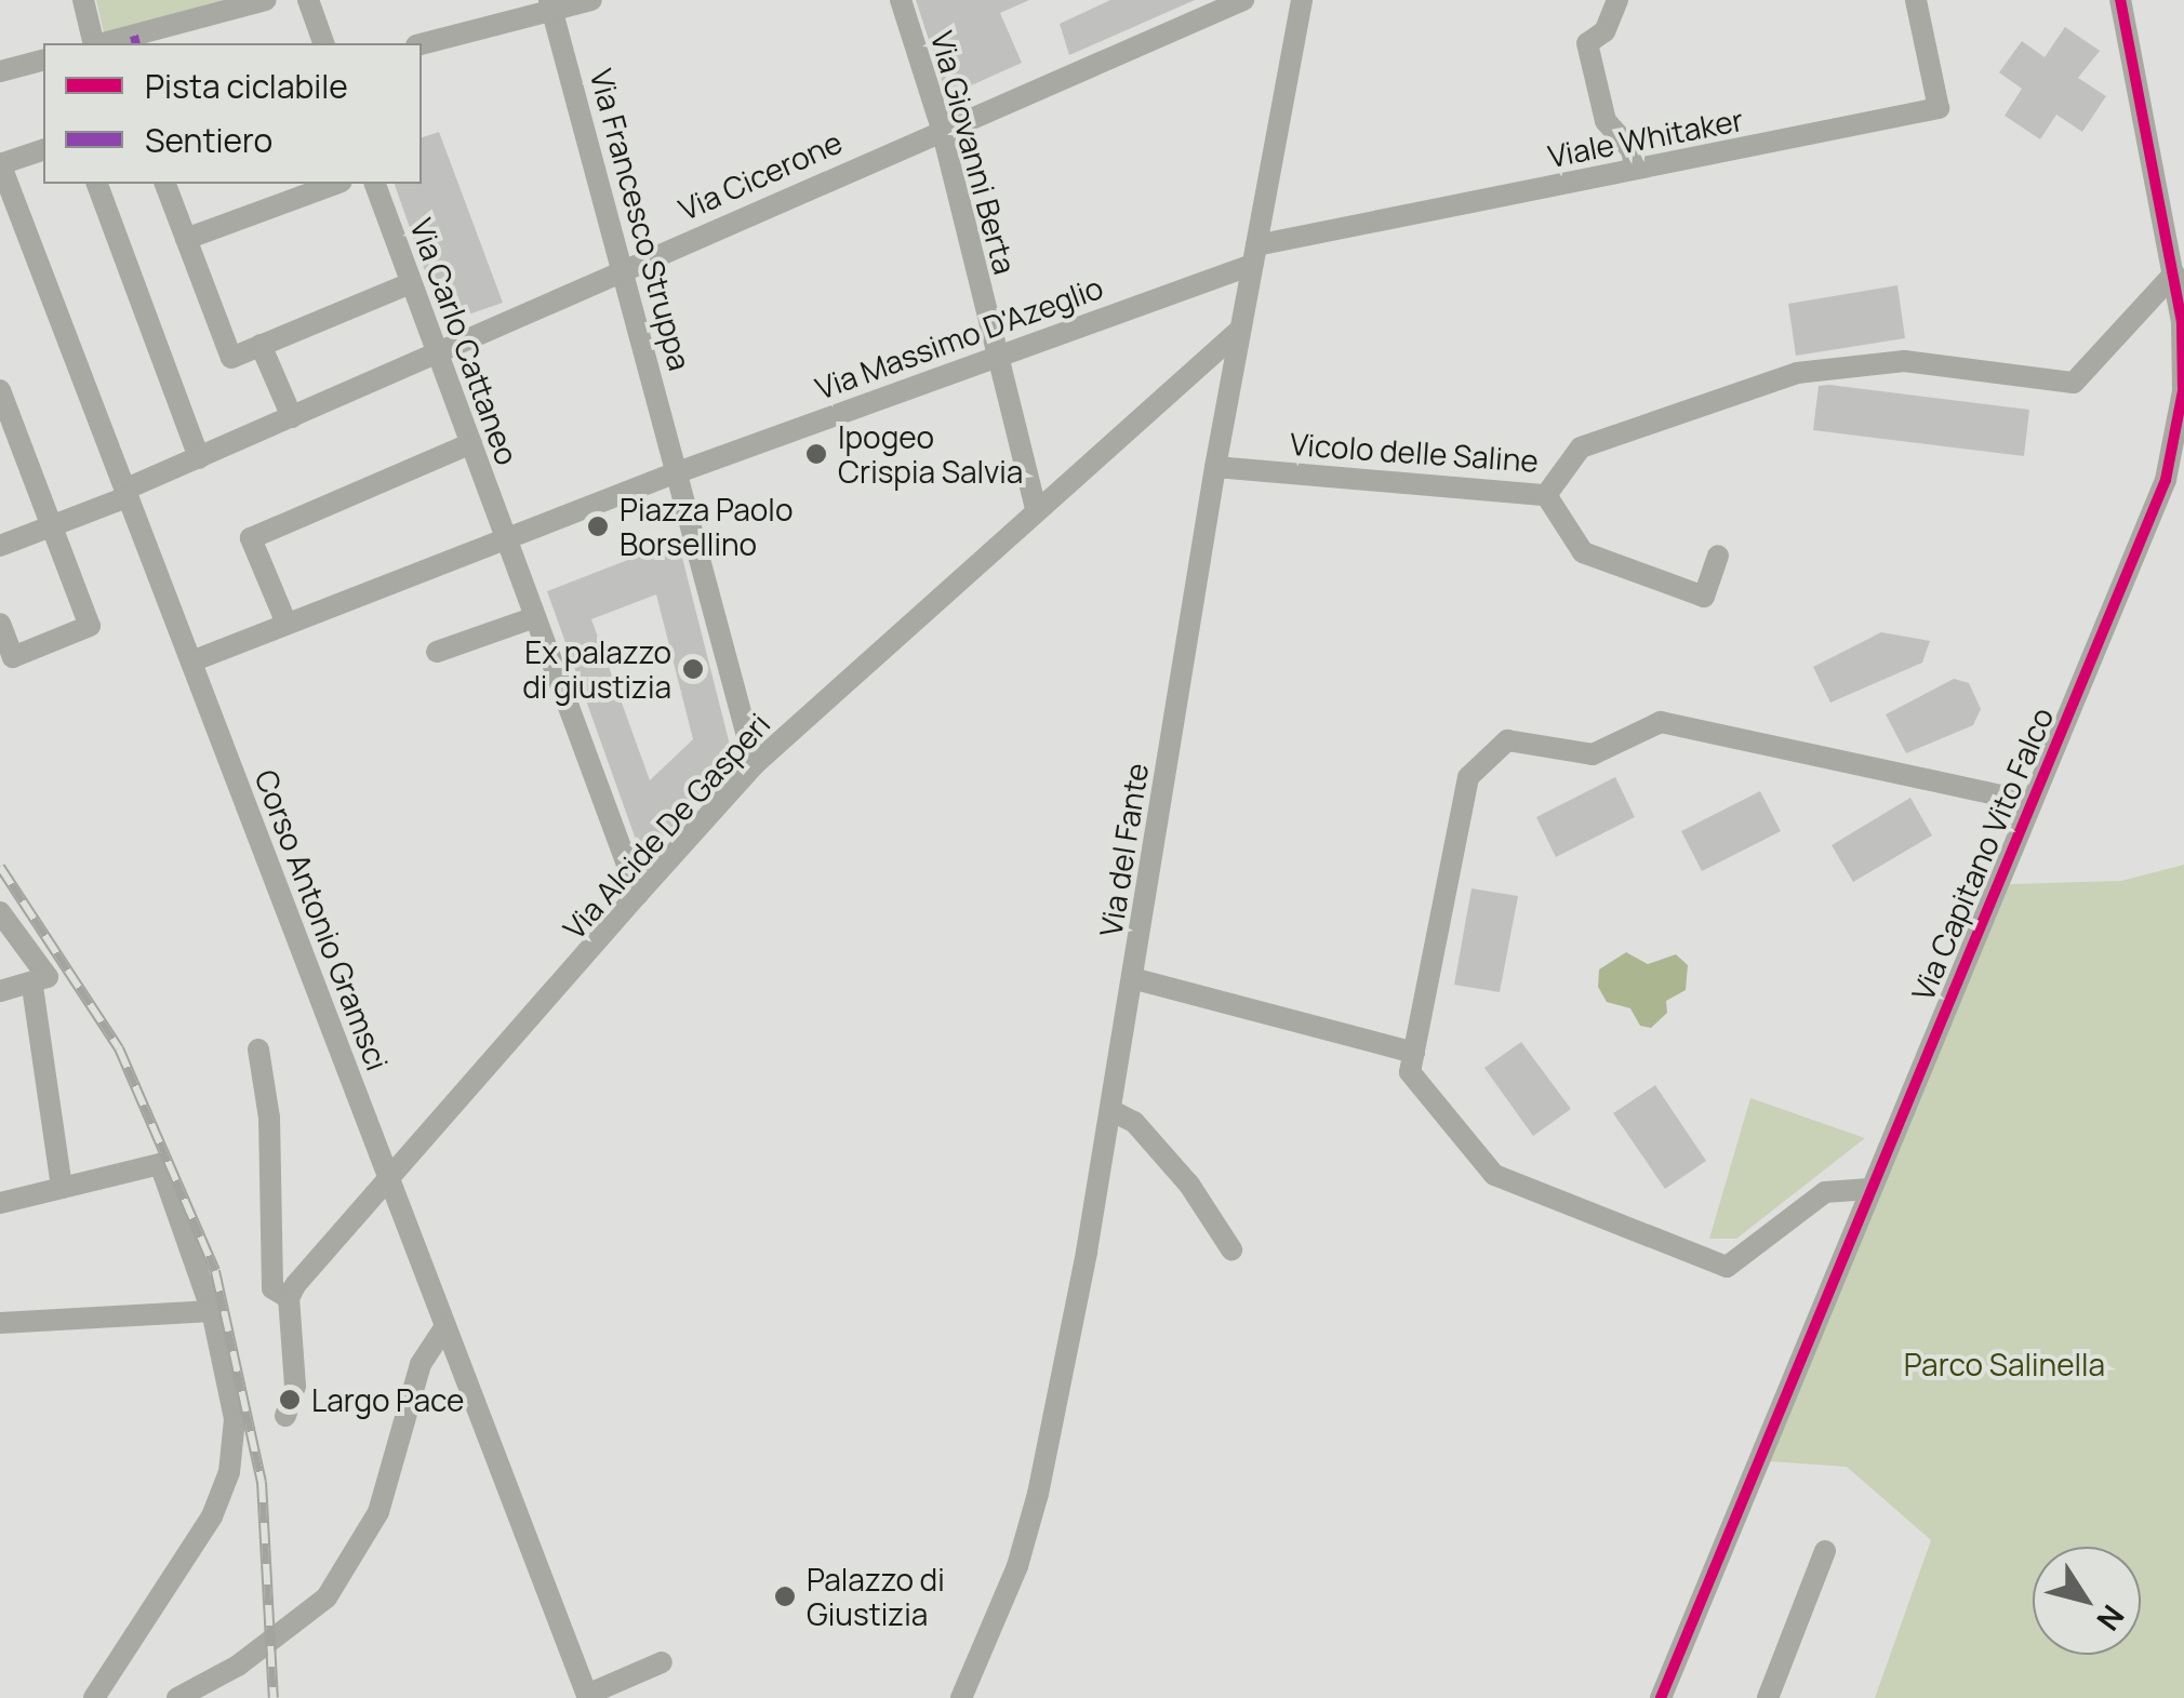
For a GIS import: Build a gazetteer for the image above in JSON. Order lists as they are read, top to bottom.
{
  "streets": {
    "street": [
      "Viale Whitaker",
      "Via Giovanni Berta",
      "Via Cicerone",
      "Via Francesco Struppa",
      "Via Massimo D'Azeglio",
      "Via Carlo Cattaneo",
      "Vicolo delle Saline",
      "Via Alcide De Gasperi",
      "Via del Fante",
      "Via Capitano Vito Falco",
      "Corso Antonio Gramsci"
    ]
  },
  "crossings": [
    ["Viale Whitaker", "Via Massimo D'Azeglio"],
    ["Viale Whitaker", "Via del Fante"],
    ["Via Giovanni Berta", "Via Cicerone"],
    ["Via Giovanni Berta", "Via Massimo D'Azeglio"],
    ["Via Giovanni Berta", "Via Alcide De Gasperi"],
    ["Via Cicerone", "Via Francesco Struppa"],
    ["Via Cicerone", "Via Carlo Cattaneo"],
    ["Via Cicerone", "Corso Antonio Gramsci"],
    ["Via Francesco Struppa", "Via Massimo D'Azeglio"],
    ["Via Francesco Struppa", "Via Alcide De Gasperi"],
    ["Via Massimo D'Azeglio", "Via Carlo Cattaneo"],
    ["Via Massimo D'Azeglio", "Via del Fante"],
    ["Vicolo delle Saline", "Via del Fante"],
    ["Vicolo delle Saline", "Via Capitano Vito Falco"],
    ["Via Alcide De Gasperi", "Via del Fante"],
    ["Via Alcide De Gasperi", "Corso Antonio Gramsci"]
  ],
  "parks": ["Parco Salinella"],
  "places": [
    "Ipogeo Crispia Salvia",
    "Piazza Paolo Borsellino",
    "Ex palazzo di giustizia",
    "Largo Pace",
    "Palazzo di Giustizia"
  ],
  "legend": ["Pista ciclabile", "Sentiero"],
  "north": "bottom right"
}
